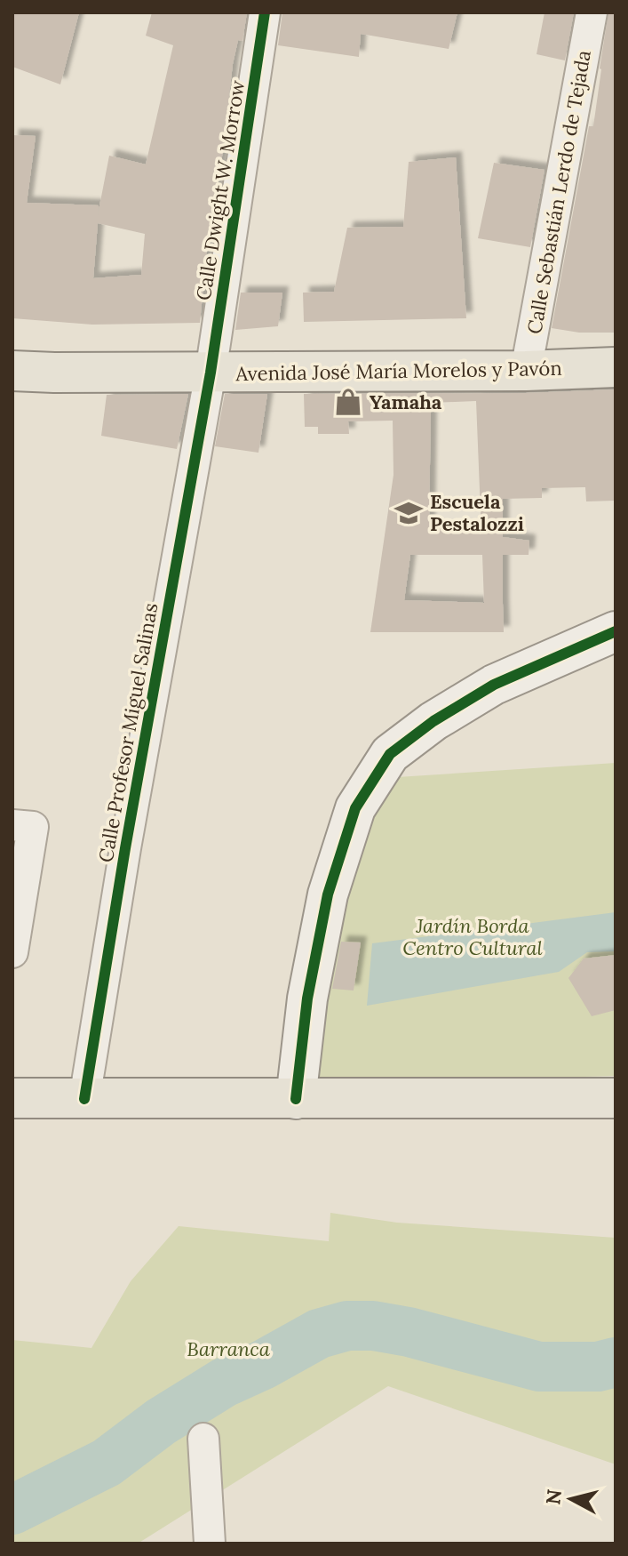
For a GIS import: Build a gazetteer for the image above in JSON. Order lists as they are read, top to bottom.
{
  "streets": {
    "main road": ["Avenida José María Morelos y Pavón"],
    "street": ["Calle Dwight W. Morrow", "Calle Sebastián Lerdo de Tejada", "Calle Profesor Miguel Salinas"]
  },
  "crossings": [
    ["Calle Dwight W. Morrow", "Avenida José María Morelos y Pavón"],
    ["Calle Dwight W. Morrow", "Calle Profesor Miguel Salinas"],
    ["Calle Sebastián Lerdo de Tejada", "Avenida José María Morelos y Pavón"],
    ["Avenida José María Morelos y Pavón", "Calle Profesor Miguel Salinas"]
  ],
  "parks": ["Jardín Borda Centro Cultural", "Barranca"],
  "places": {
    "shop": ["Yamaha"],
    "school or university": ["Escuela Pestalozzi"]
  },
  "north": "left"
}
